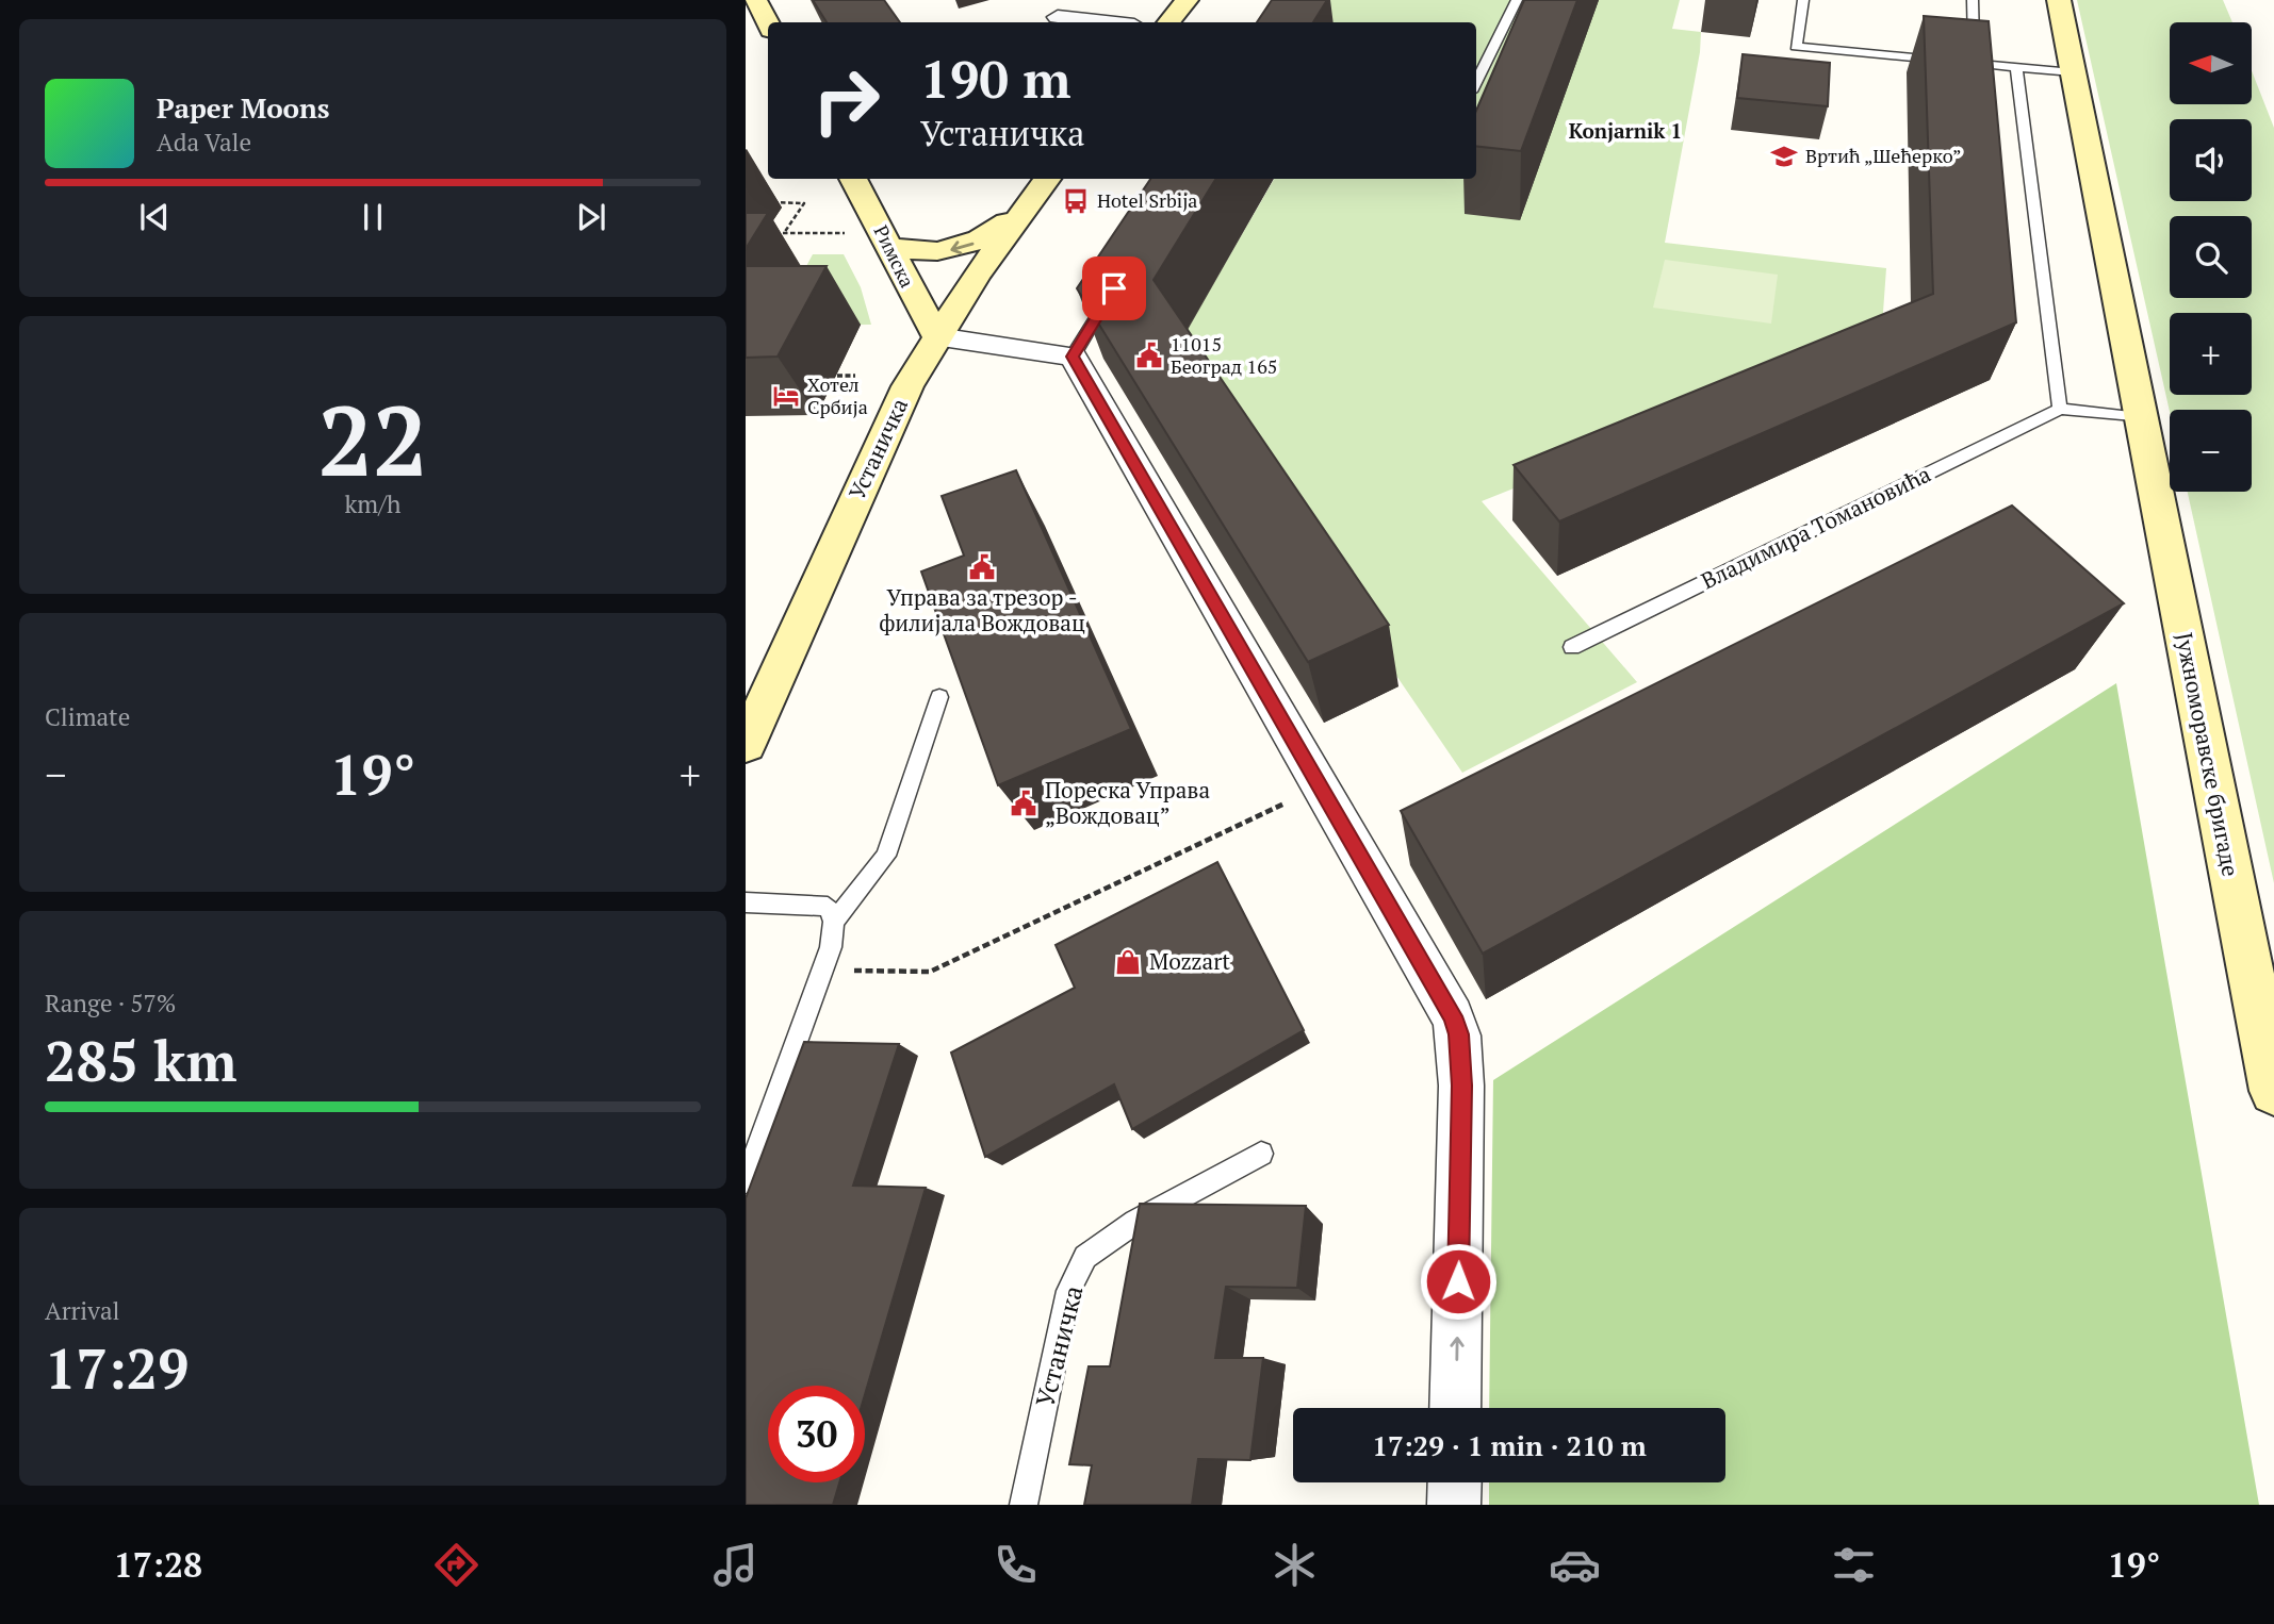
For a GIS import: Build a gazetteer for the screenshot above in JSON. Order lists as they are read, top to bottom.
{
  "streets": {
    "street": ["Римска", "Устаничка", "Јужноморавске бригаде"],
    "lane": ["Владимира Томановића"]
  },
  "crossings": [
    ["Римска", "Устаничка"]
  ],
  "districts": ["Konjarnik 1"],
  "places": {
    "school or university": ["Вртић „Шећерко”"],
    "bus stop": ["Hotel Srbija"],
    "public building": ["11015 Београд 165", "Управа за трезор - филијала Вождовац", "Пореска Управа „Вождовац”"],
    "hotel": ["Хотел Србија"],
    "shop": ["Mozzart"]
  },
  "north": "left",
  "page": {
    "map_buttons": ["+", "−"],
    "turn": ["190 m", "Устаничка"],
    "song": ["Paper Moons", "Ada Vale"],
    "tile": [
      ["22", "km/h"],
      "Climate",
      ["Range · 57%", "285 km"],
      ["Arrival", "17:29"]
    ],
    "heat": ["−", "19°", "+"],
    "limit": "30",
    "trip": "17:29 · 1 min · 210 m",
    "tabs": ["17:28", "19°"]
  }
}
